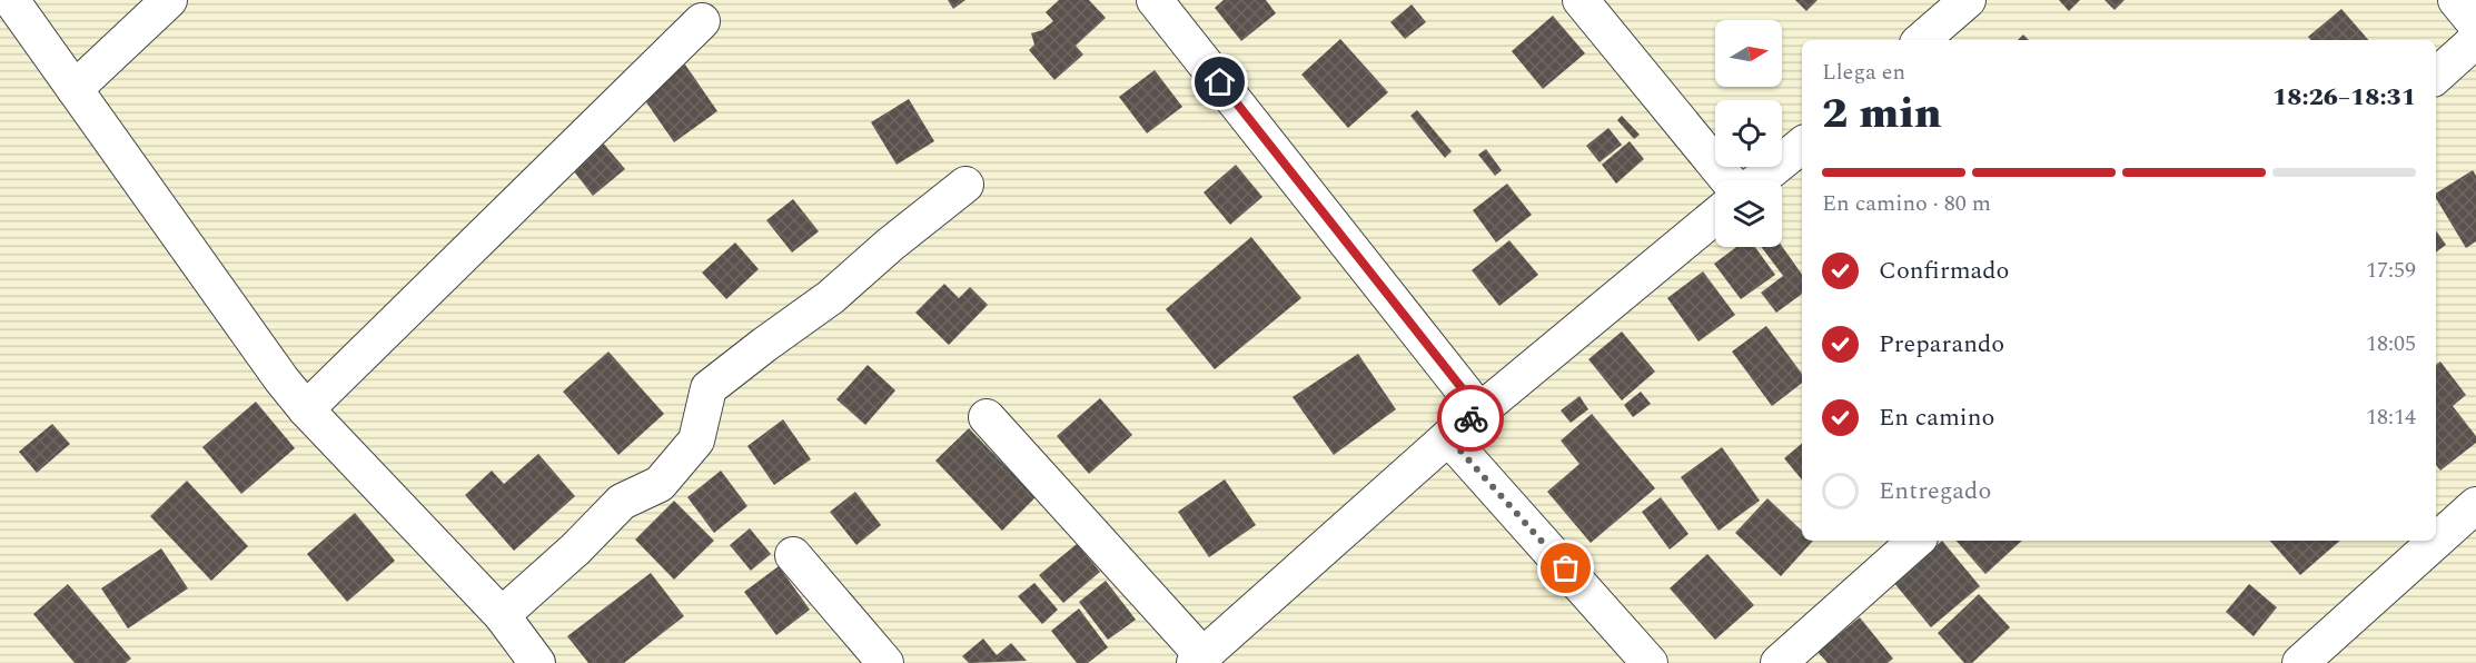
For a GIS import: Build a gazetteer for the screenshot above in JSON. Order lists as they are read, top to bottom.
{
  "north": "right",
  "page": {
    "heading": ["2 min", "Llega en", "18:26–18:31"],
    "bar": "En camino · 80 m",
    "list": [
      ["Confirmado", "17:59"],
      ["Preparando", "18:05"],
      ["En camino", "18:14"],
      "Entregado"
    ]
  }
}
